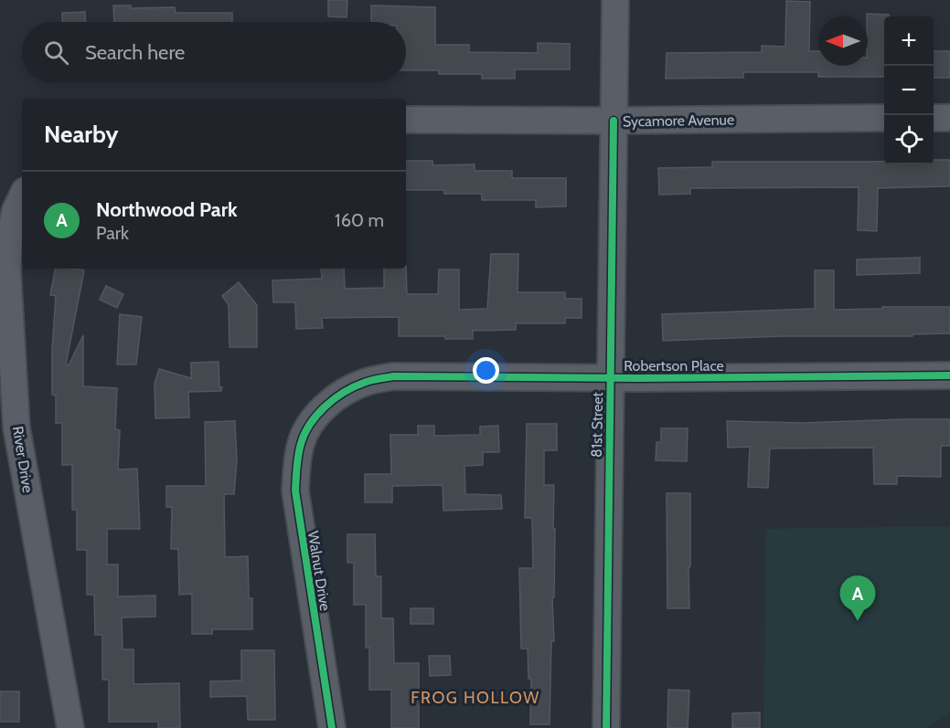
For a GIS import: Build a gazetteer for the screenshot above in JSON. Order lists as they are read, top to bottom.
{
  "streets": {
    "street": [
      "Sycamore Avenue",
      "Robertson Place",
      "81st Street",
      "River Drive",
      "Walnut Drive"
    ]
  },
  "crossings": [
    ["Sycamore Avenue", "81st Street"],
    ["Robertson Place", "81st Street"],
    ["Robertson Place", "Walnut Drive"]
  ],
  "districts": ["FROG HOLLOW"],
  "north": "left",
  "page": {
    "map_buttons": ["+", "−"],
    "search": "Search here",
    "heading": "Nearby",
    "list": [
      {
        "mark": "A",
        "name": "Northwood Park",
        "note": "Park",
        "value": "160 m"
      }
    ],
    "pins": "A"
  }
}
